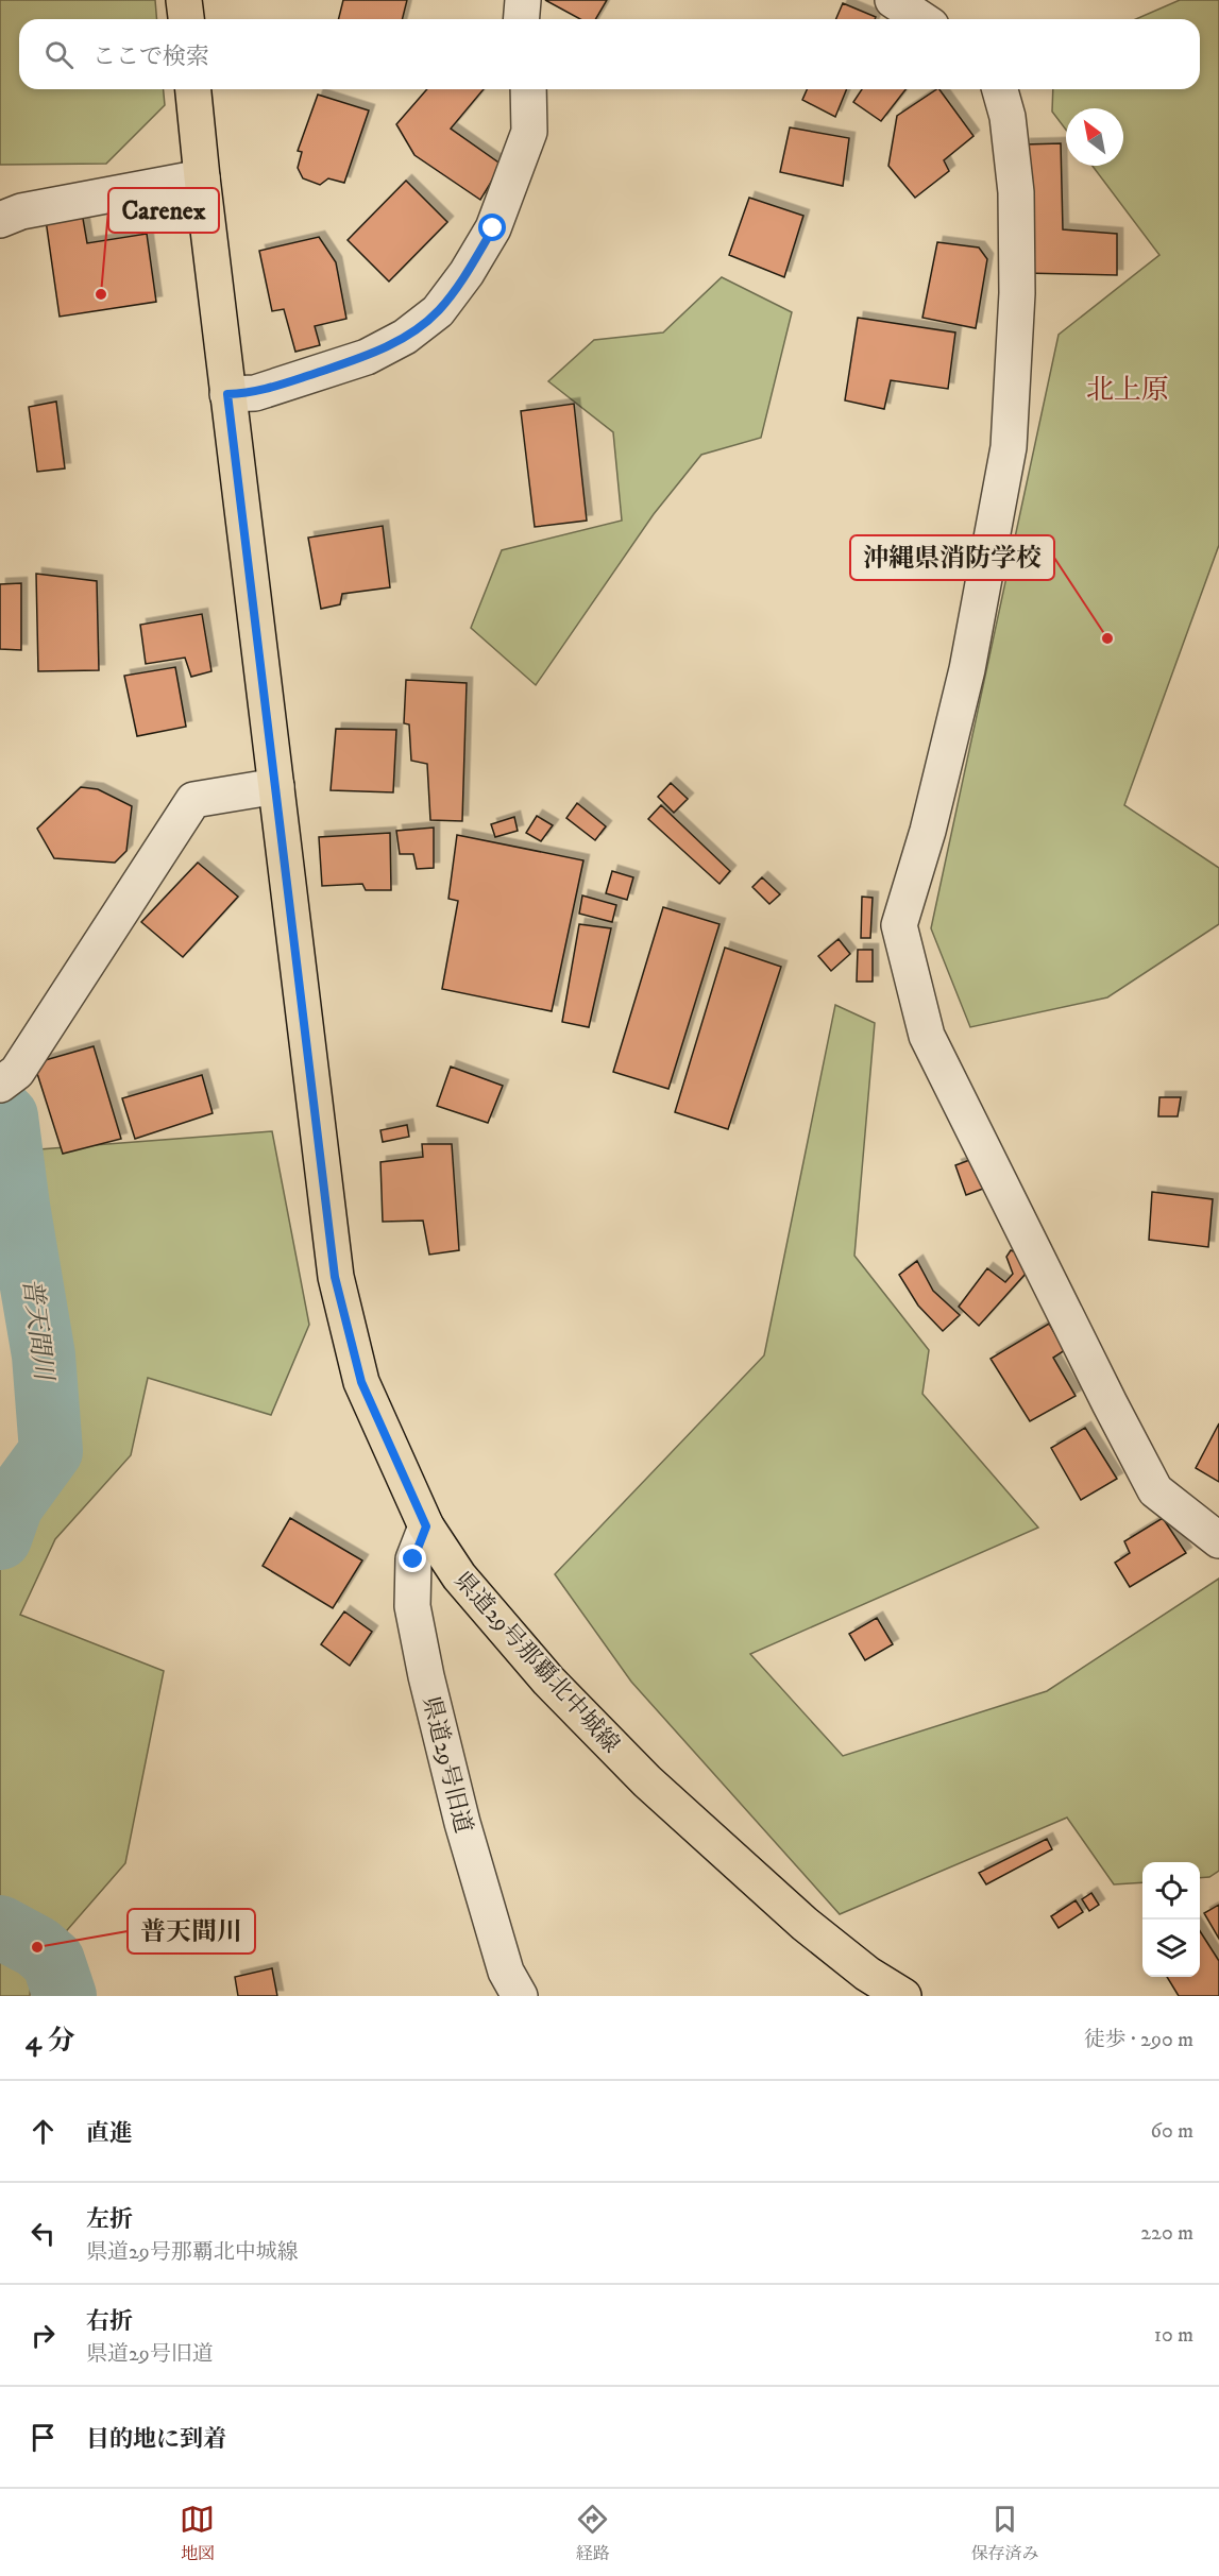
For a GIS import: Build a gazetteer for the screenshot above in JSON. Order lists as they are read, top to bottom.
{
  "streets": {
    "main road": ["県道29号那覇北中城線"],
    "street": ["県道29号旧道"]
  },
  "crossings": [
    ["県道29号那覇北中城線", "県道29号旧道"]
  ],
  "districts": ["北上原"],
  "water": ["普天間川"],
  "places": ["Carenex", "沖縄県消防学校", "普天間川"],
  "north": "top left",
  "page": {
    "search": "ここで検索",
    "heading": ["4 分", "徒歩 · 290 m"],
    "list": [
      ["直進", "60 m"],
      ["左折", "県道29号那覇北中城線", "220 m"],
      ["右折", "県道29号旧道", "10 m"],
      "目的地に到着"
    ],
    "nav": ["地図", "経路", "保存済み"]
  }
}
